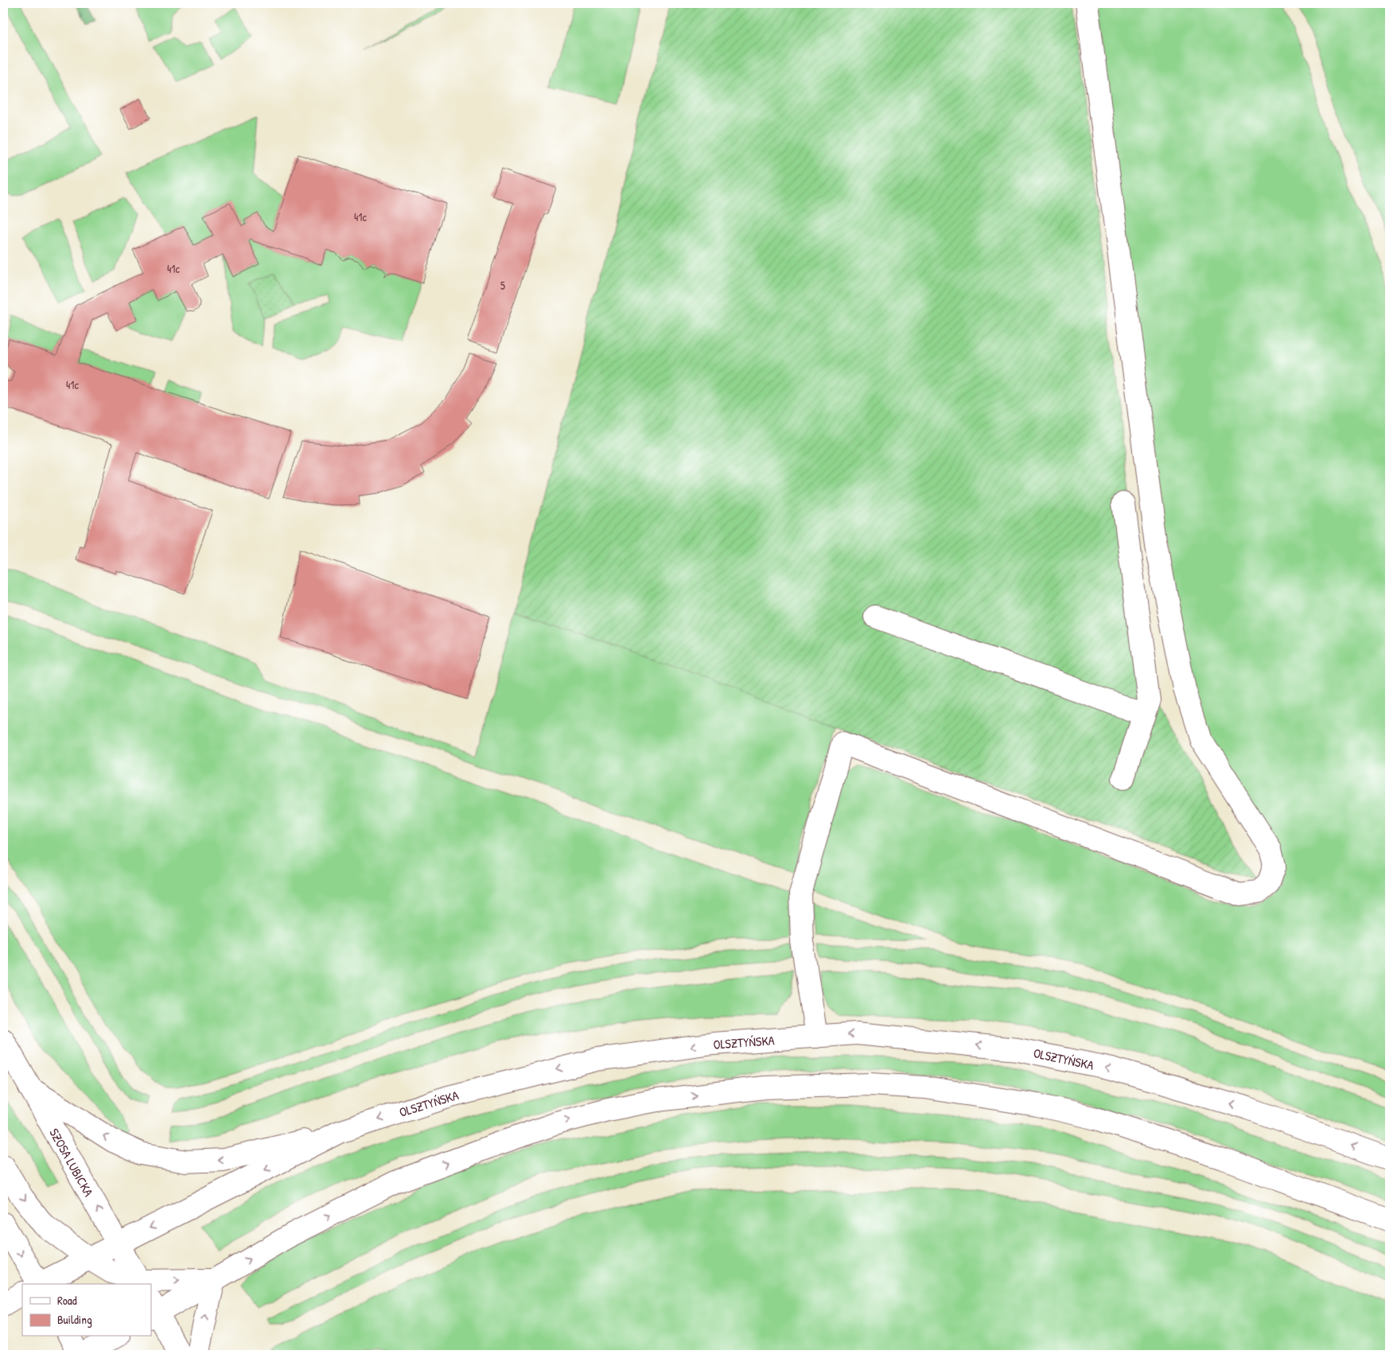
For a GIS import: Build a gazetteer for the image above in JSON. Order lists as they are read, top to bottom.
{
  "streets": {
    "main road": ["OLSZTYŃSKA", "SZOSA LUBICKA"]
  },
  "crossings": [
    ["OLSZTYŃSKA", "SZOSA LUBICKA"]
  ],
  "house_numbers": [
    "41c",
    "41c",
    "5",
    "41c"
  ],
  "legend": ["Road", "Building"]
}
